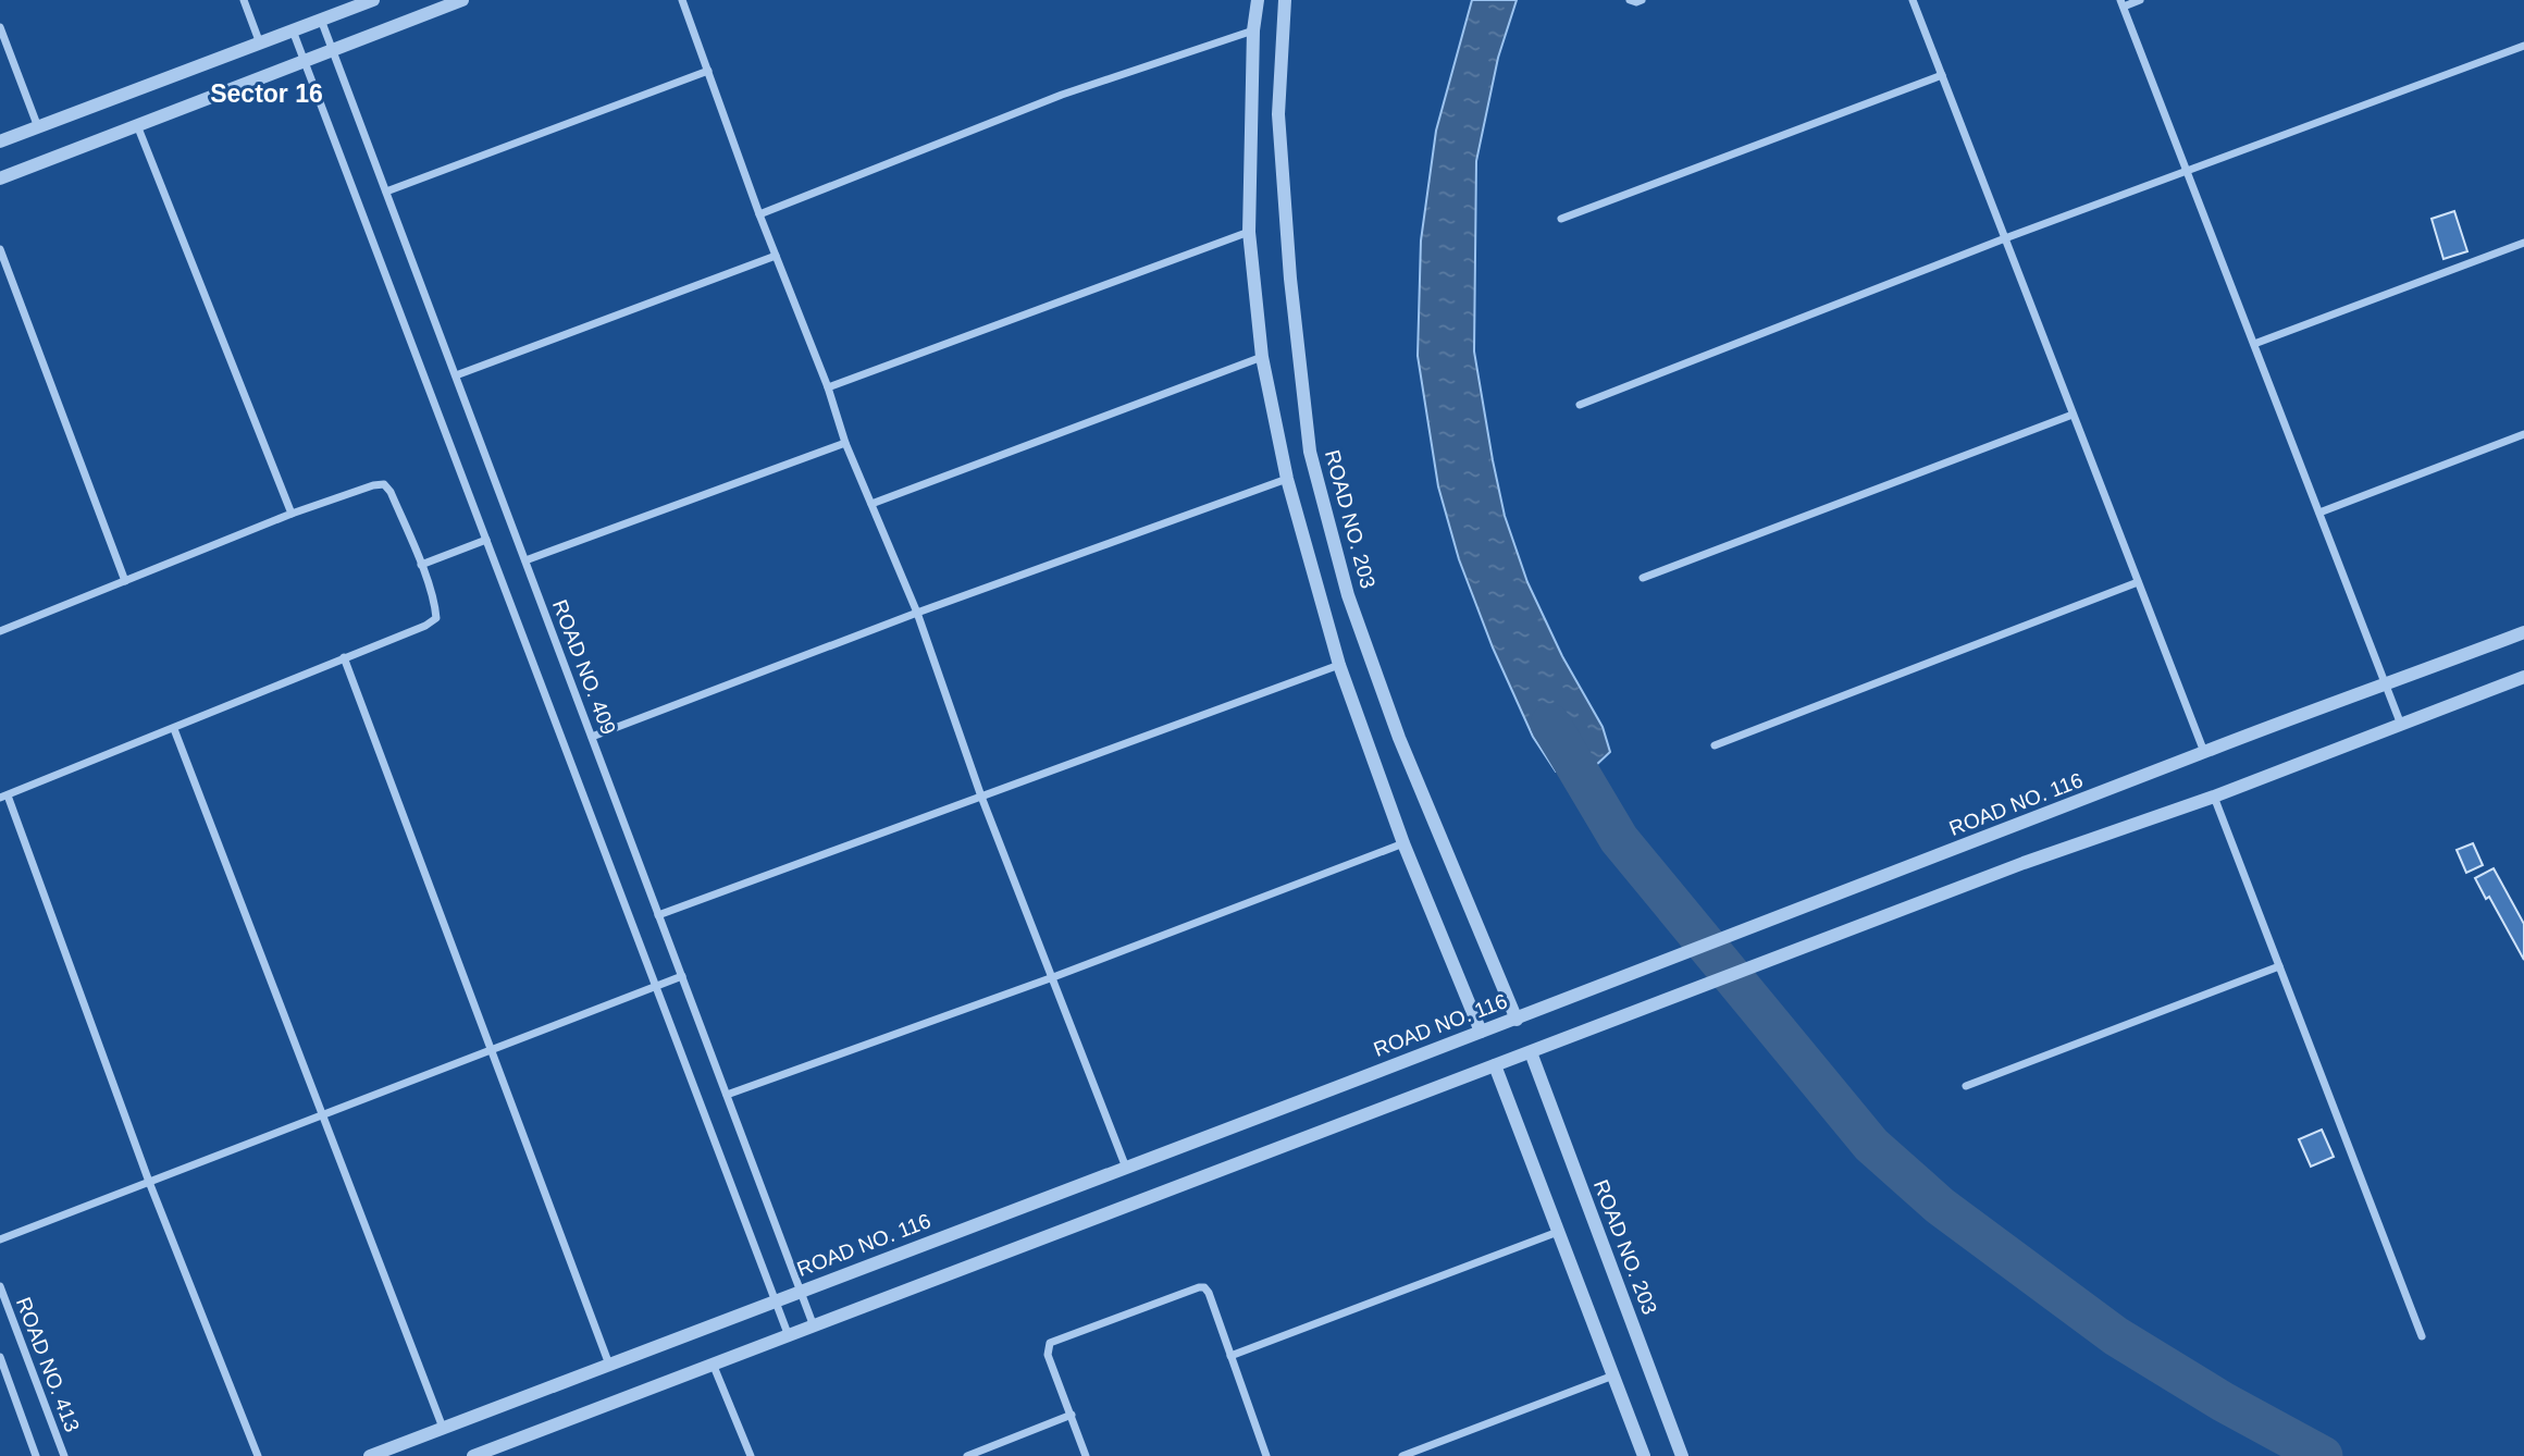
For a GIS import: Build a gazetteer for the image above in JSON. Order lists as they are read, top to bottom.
{
  "streets": {
    "street": [
      "ROAD NO. 203",
      "ROAD NO. 409",
      "ROAD NO. 116",
      "ROAD NO. 413"
    ]
  },
  "crossings": [
    ["ROAD NO. 203", "ROAD NO. 116"],
    ["ROAD NO. 409", "ROAD NO. 116"]
  ],
  "districts": ["Sector 16"]
}
